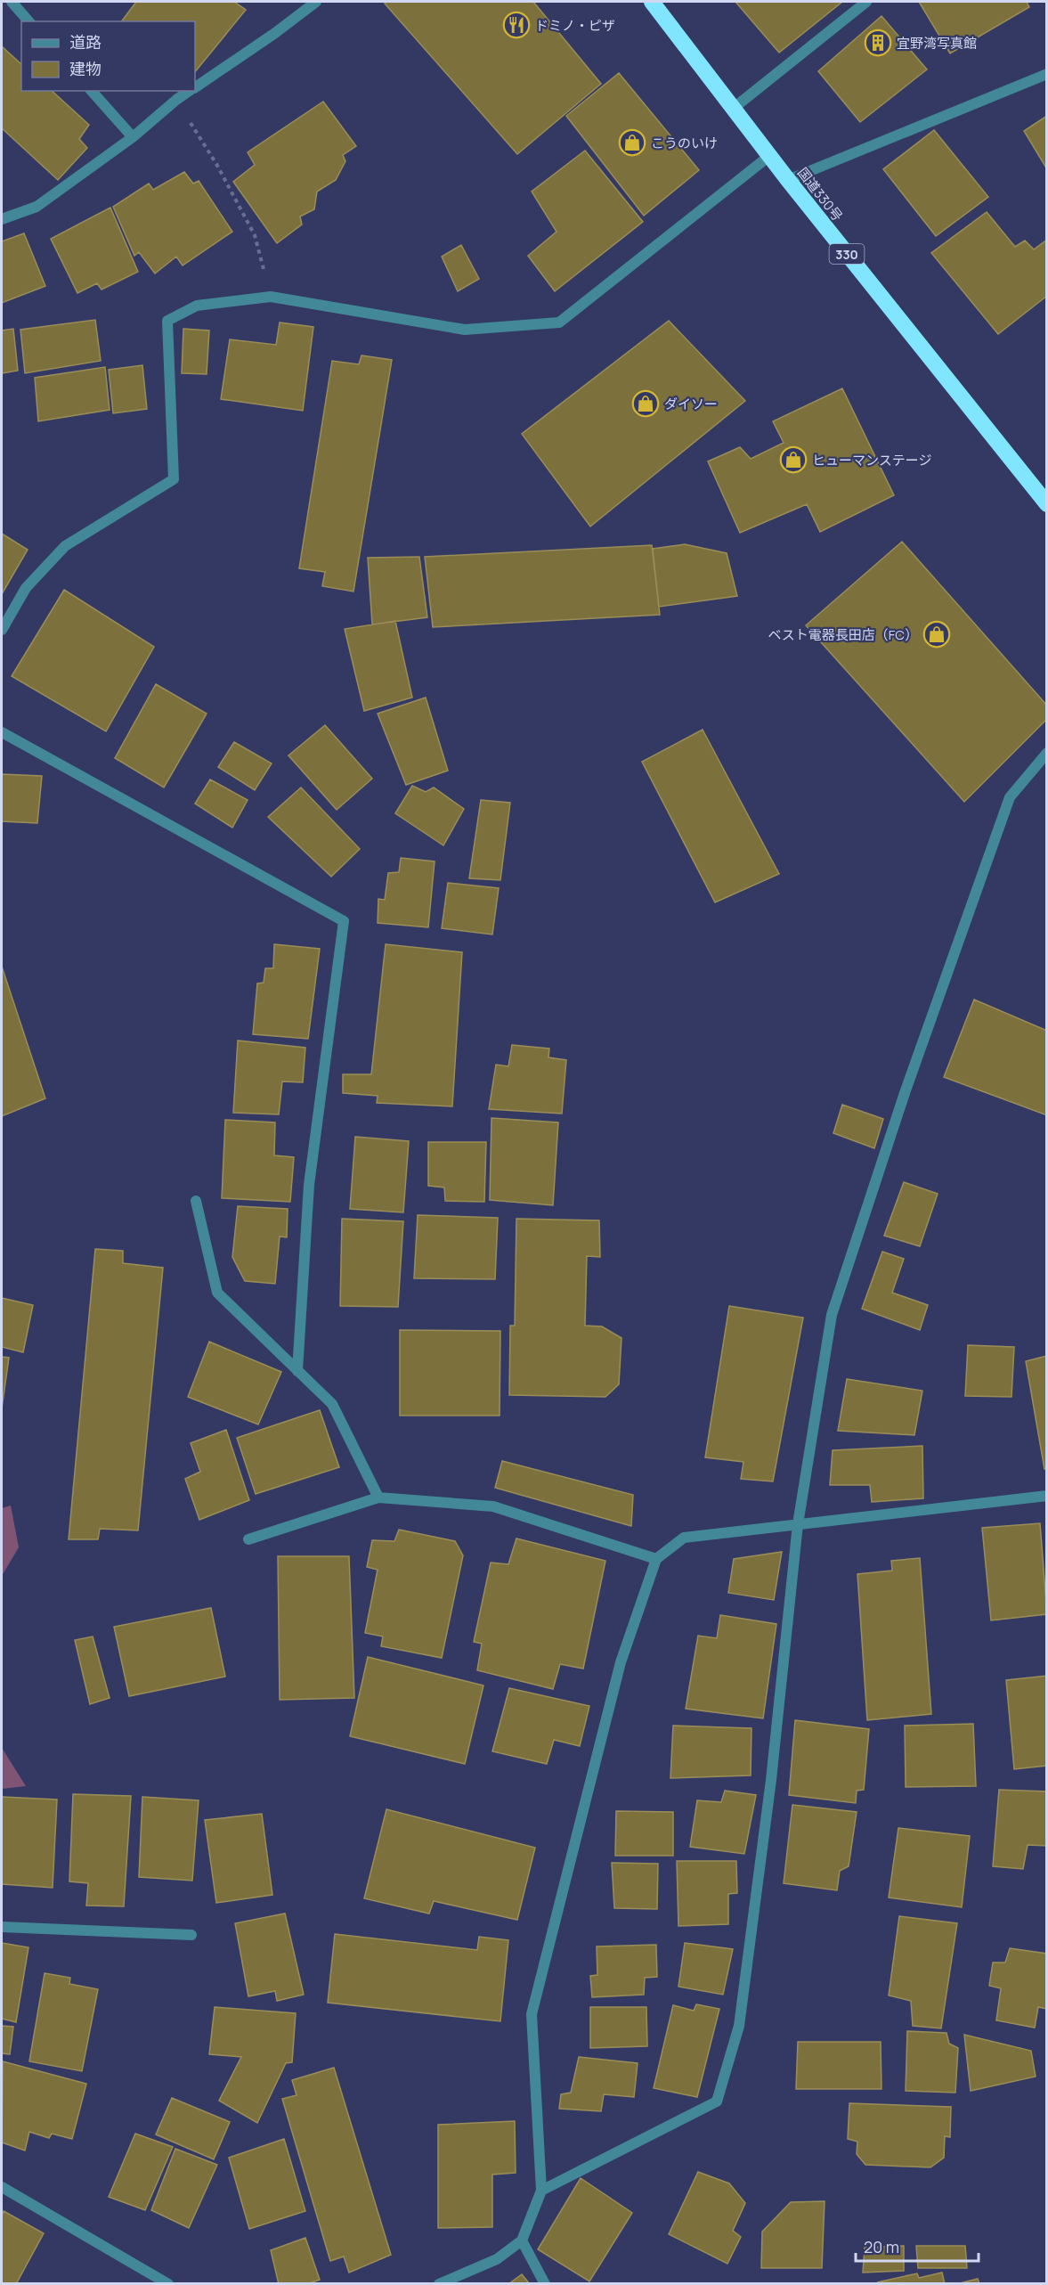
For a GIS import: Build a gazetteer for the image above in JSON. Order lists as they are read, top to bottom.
{
  "streets": {
    "highway": ["国道330号", "330"]
  },
  "places": {
    "restaurant": ["ドミノ・ピザ"],
    "building": ["宜野湾写真館"],
    "shop": [
      "こうのいけ",
      "ダイソー",
      "ヒューマンステージ",
      "ベスト電器長田店（FC）"
    ]
  },
  "legend": ["道路", "建物"],
  "scale_bar": "20 m"
}
